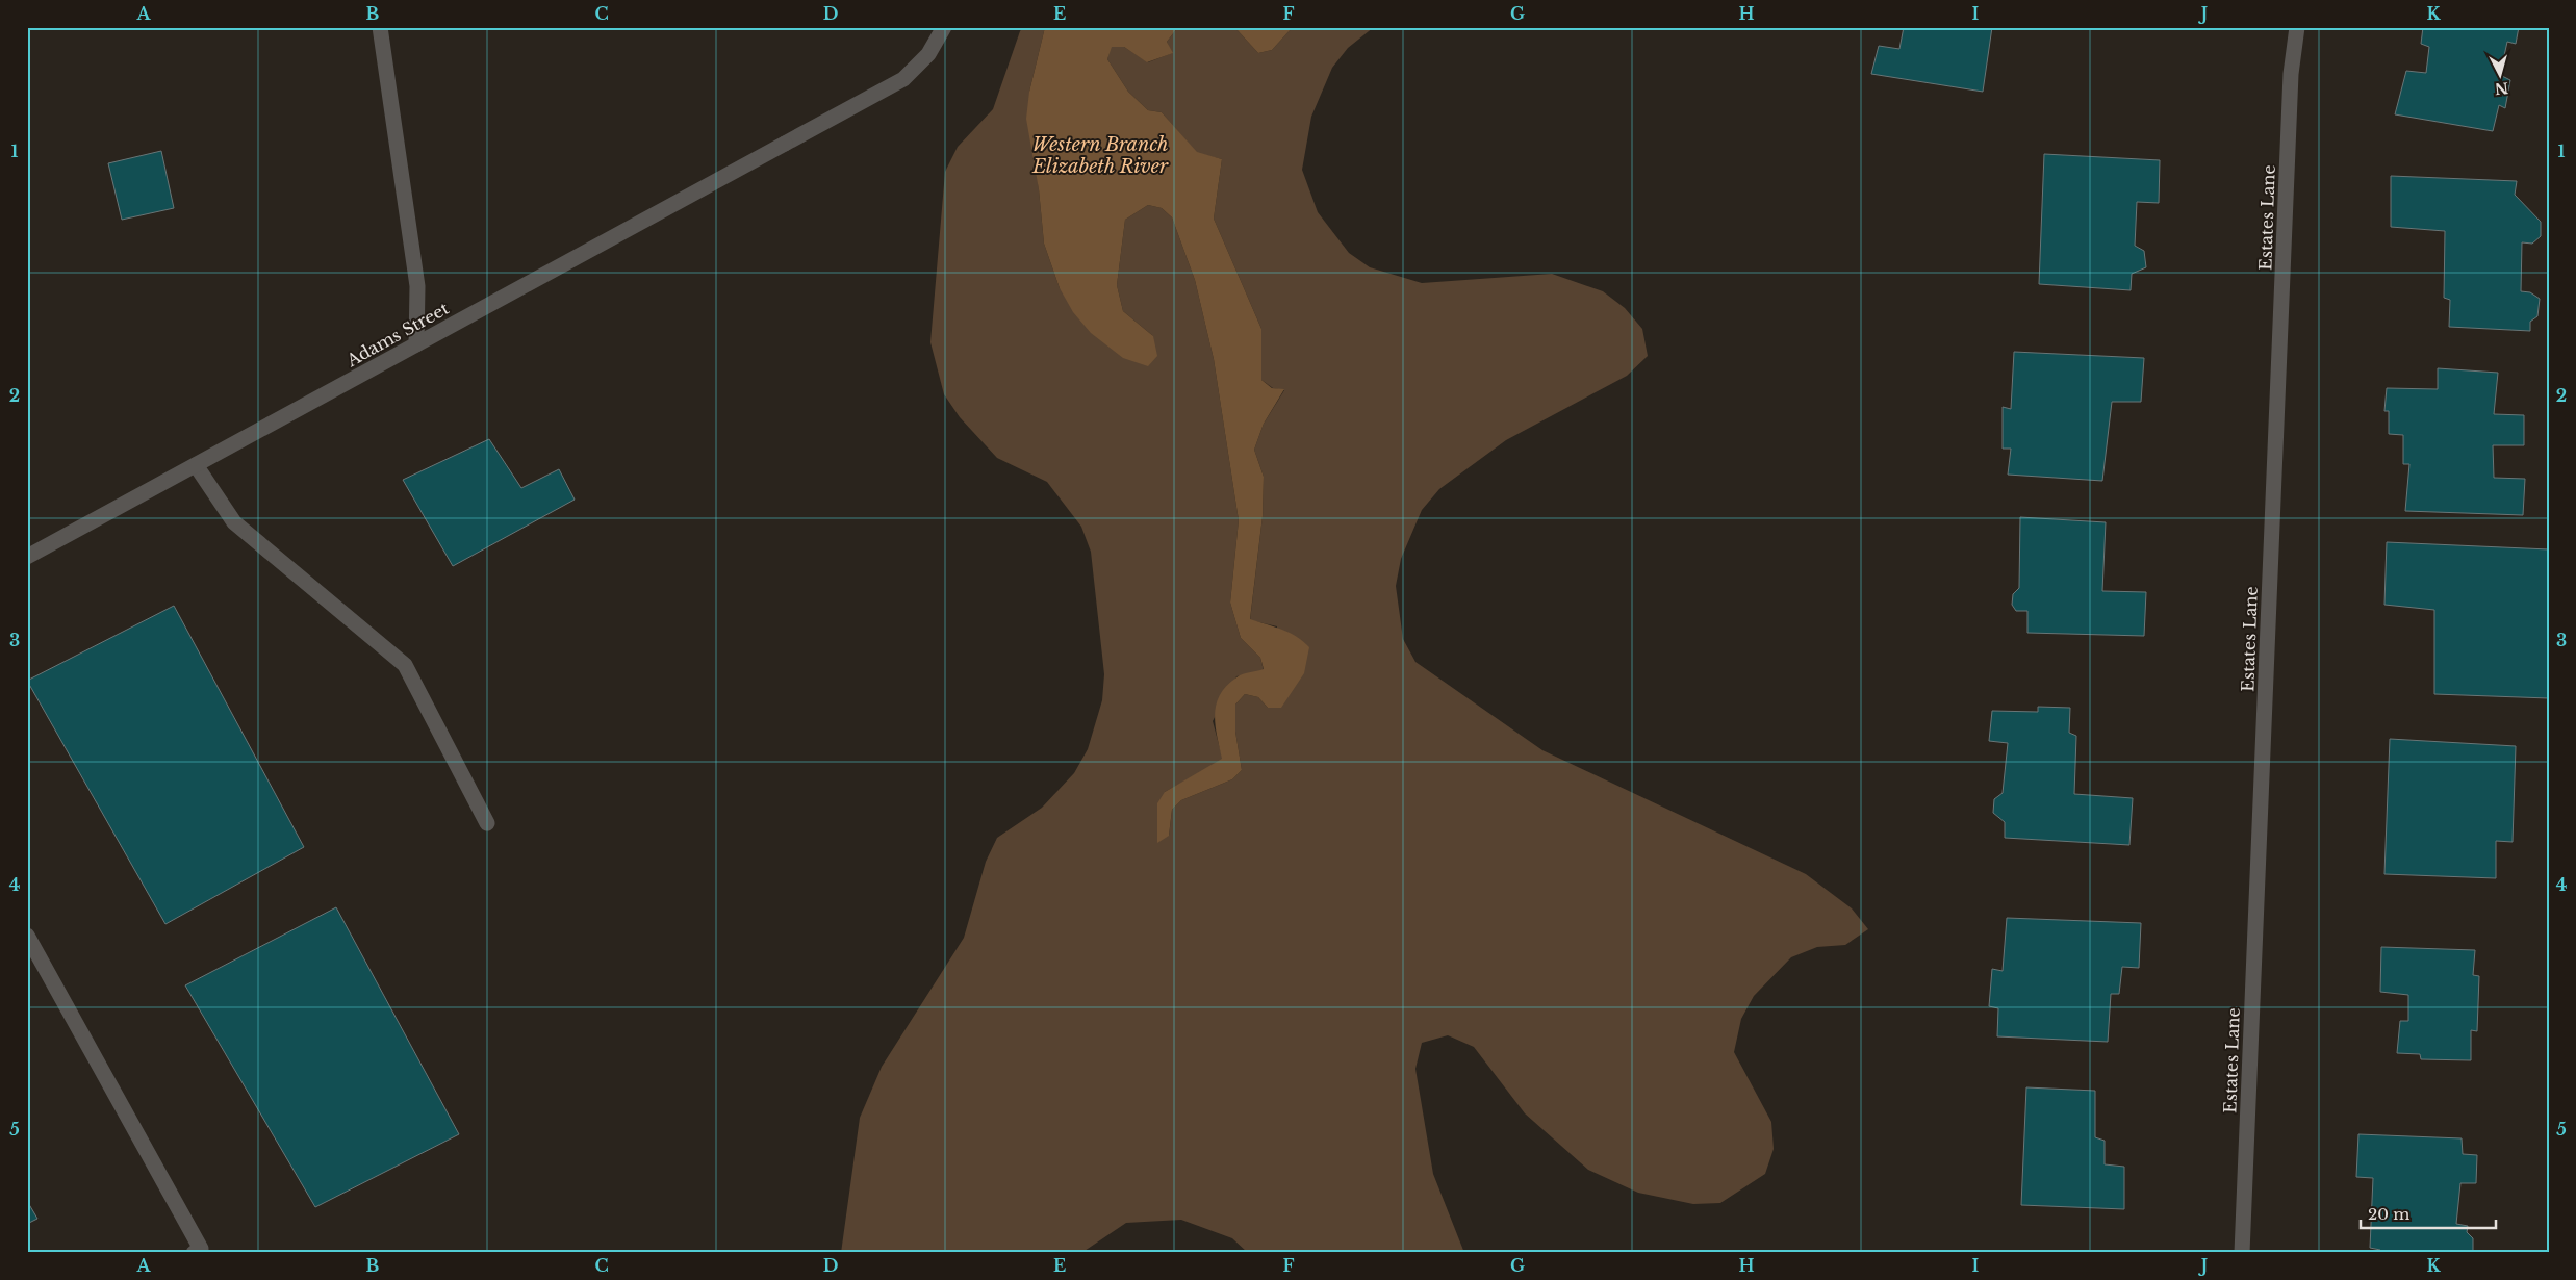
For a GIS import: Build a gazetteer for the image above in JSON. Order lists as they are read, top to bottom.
{
  "streets": {
    "street": ["Estates Lane", "Adams Street"]
  },
  "water": ["Western Branch Elizabeth River"],
  "scale_bar": "20 m",
  "north": "bottom",
  "grid": {
    "columns": [
      "A",
      "B",
      "C",
      "D",
      "E",
      "F",
      "G",
      "H",
      "I",
      "J",
      "K"
    ],
    "rows": [
      "1",
      "2",
      "3",
      "4",
      "5"
    ]
  }
}
